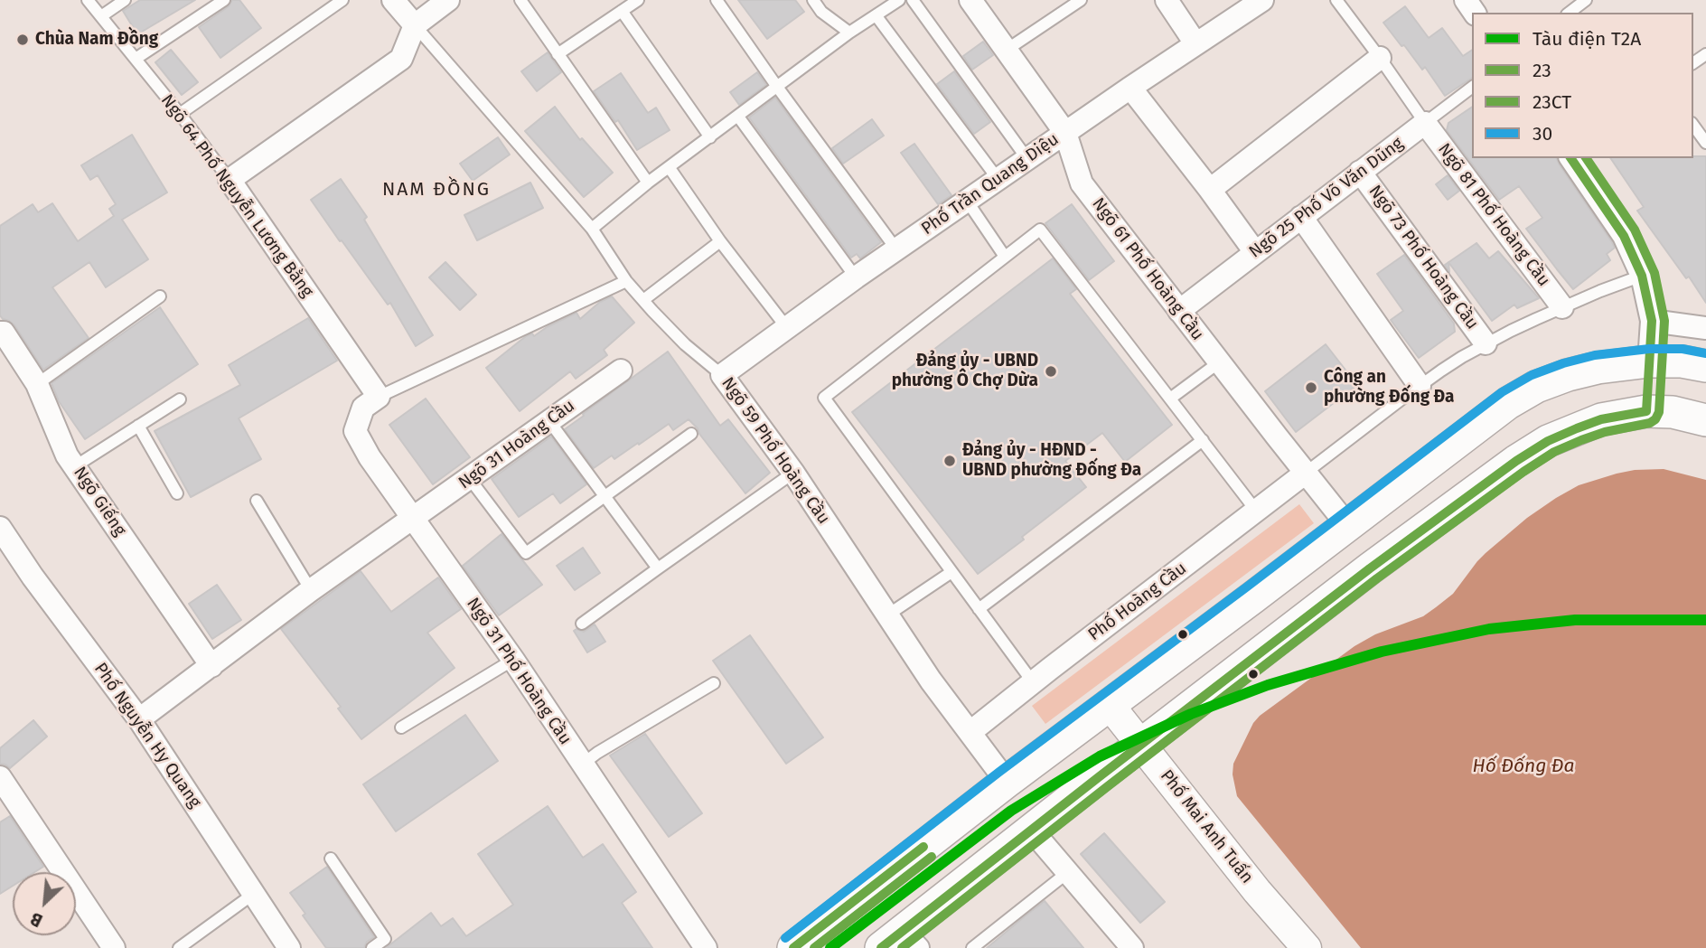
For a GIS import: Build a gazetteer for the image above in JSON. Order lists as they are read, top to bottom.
{
  "streets": {
    "street": [
      "Phố Trần Quang Diệu",
      "Ngõ 64 Phố Nguyễn Lương Bằng",
      "Ngõ 25 Phố Võ Văn Dũng",
      "Ngõ 81 Phố Hoàng Cầu",
      "Ngõ 73 Phố Hoàng Cầu",
      "Ngõ 61 Phố Hoàng Cầu",
      "Ngõ 31 Hoàng Cầu",
      "Ngõ 59 Phố Hoàng Cầu",
      "Ngõ Giếng",
      "Phố Hoàng Cầu",
      "Ngõ 31 Phố Hoàng Cầu",
      "Phố Nguyễn Hy Quang",
      "Phố Mai Anh Tuấn"
    ]
  },
  "crossings": [
    ["Phố Trần Quang Diệu", "Ngõ 61 Phố Hoàng Cầu"],
    ["Phố Trần Quang Diệu", "Ngõ 59 Phố Hoàng Cầu"],
    ["Ngõ 64 Phố Nguyễn Lương Bằng", "Ngõ 31 Phố Hoàng Cầu"],
    ["Ngõ 25 Phố Võ Văn Dũng", "Ngõ 81 Phố Hoàng Cầu"],
    ["Ngõ 25 Phố Võ Văn Dũng", "Ngõ 73 Phố Hoàng Cầu"],
    ["Ngõ 25 Phố Võ Văn Dũng", "Ngõ 61 Phố Hoàng Cầu"],
    ["Ngõ 61 Phố Hoàng Cầu", "Phố Hoàng Cầu"],
    ["Ngõ 31 Hoàng Cầu", "Ngõ 31 Phố Hoàng Cầu"],
    ["Ngõ 59 Phố Hoàng Cầu", "Phố Hoàng Cầu"]
  ],
  "districts": ["NAM ĐỒNG"],
  "water": ["Hố Đống Đa"],
  "places": [
    "Chùa Nam Đồng",
    "Đảng ủy - UBND phường Ô Chợ Dừa",
    "Công an phường Đống Đa",
    "Đảng ủy - HĐND - UBND phường Đống Đa"
  ],
  "lines": [
    "transit line 23",
    "transit line 23CT",
    "transit line 30",
    "metro line T2A"
  ],
  "legend": [
    "Tàu điện T2A",
    "23",
    "23CT",
    "30"
  ],
  "north": "bottom left"
}
